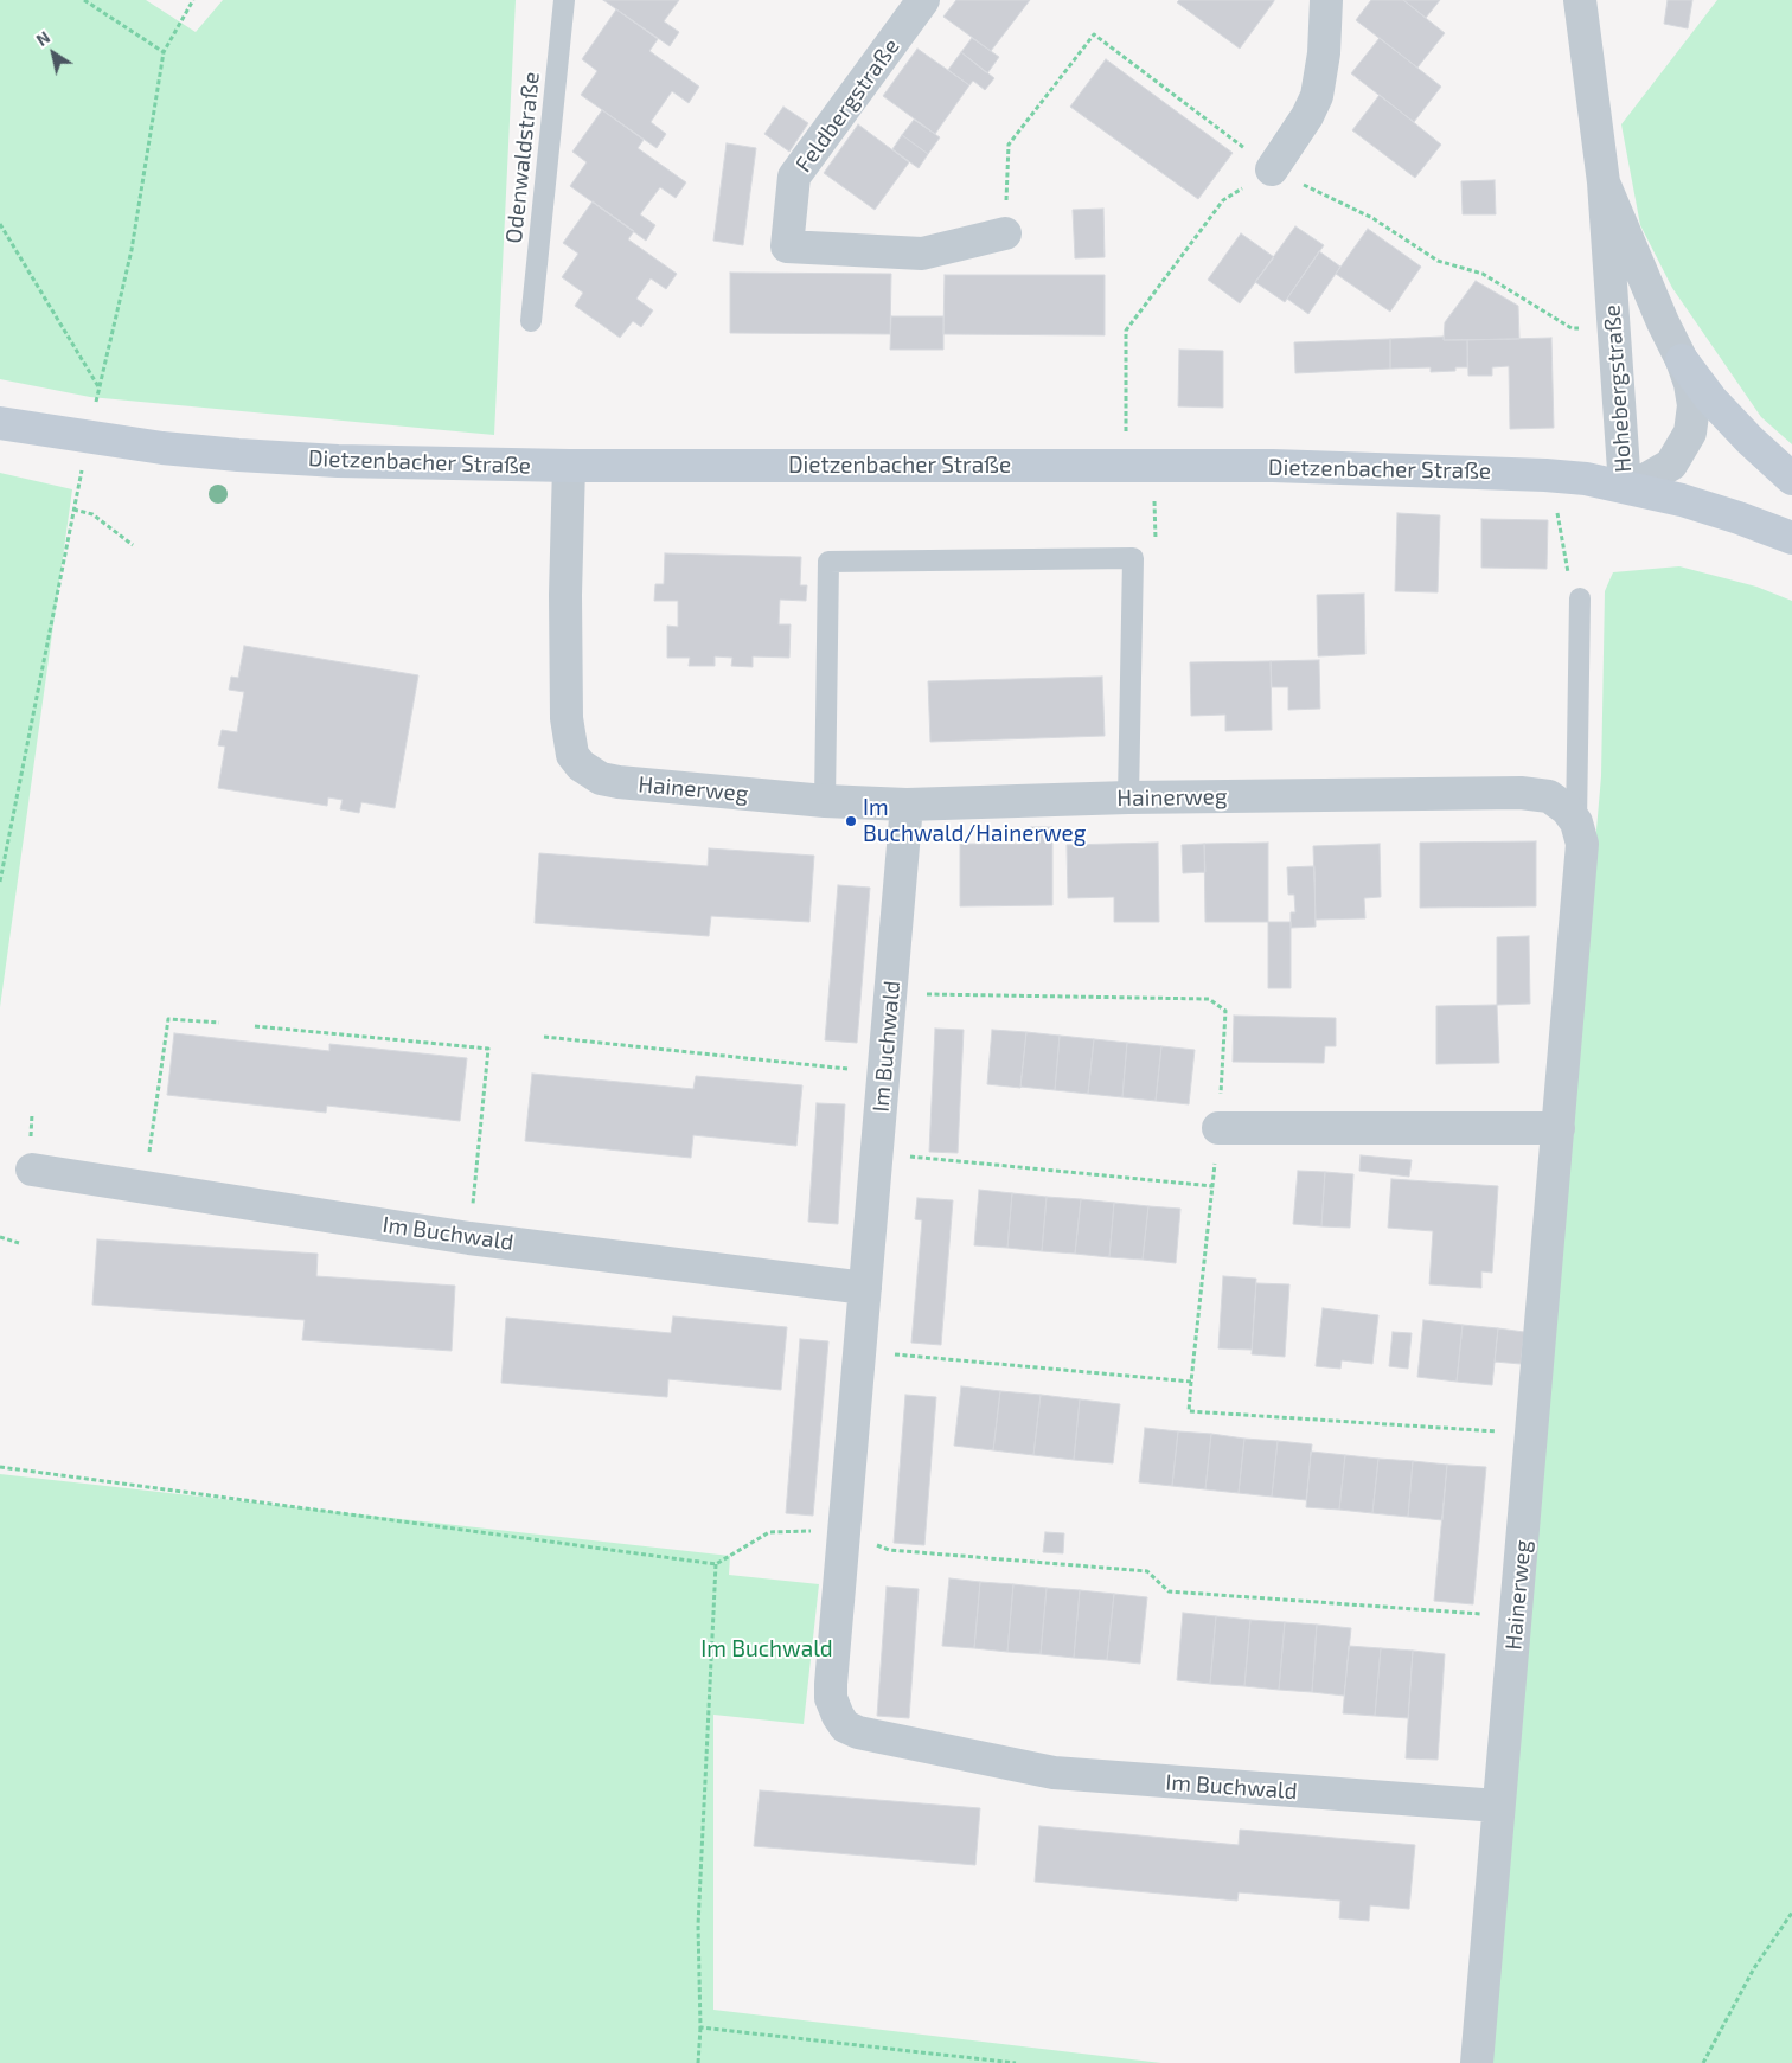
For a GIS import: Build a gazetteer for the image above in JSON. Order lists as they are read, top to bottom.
{
  "streets": {
    "main road": ["Dietzenbacher Straße"],
    "street": [
      "Feldbergstraße",
      "Hohebergstraße",
      "Hainerweg",
      "Im Buchwald"
    ],
    "lane": ["Odenwaldstraße"]
  },
  "crossings": [
    ["Hohebergstraße", "Dietzenbacher Straße"],
    ["Dietzenbacher Straße", "Hainerweg"],
    ["Hainerweg", "Im Buchwald"]
  ],
  "parks": ["Im Buchwald"],
  "places": ["Im Buchwald/Hainerweg"],
  "north": "top left"
}
